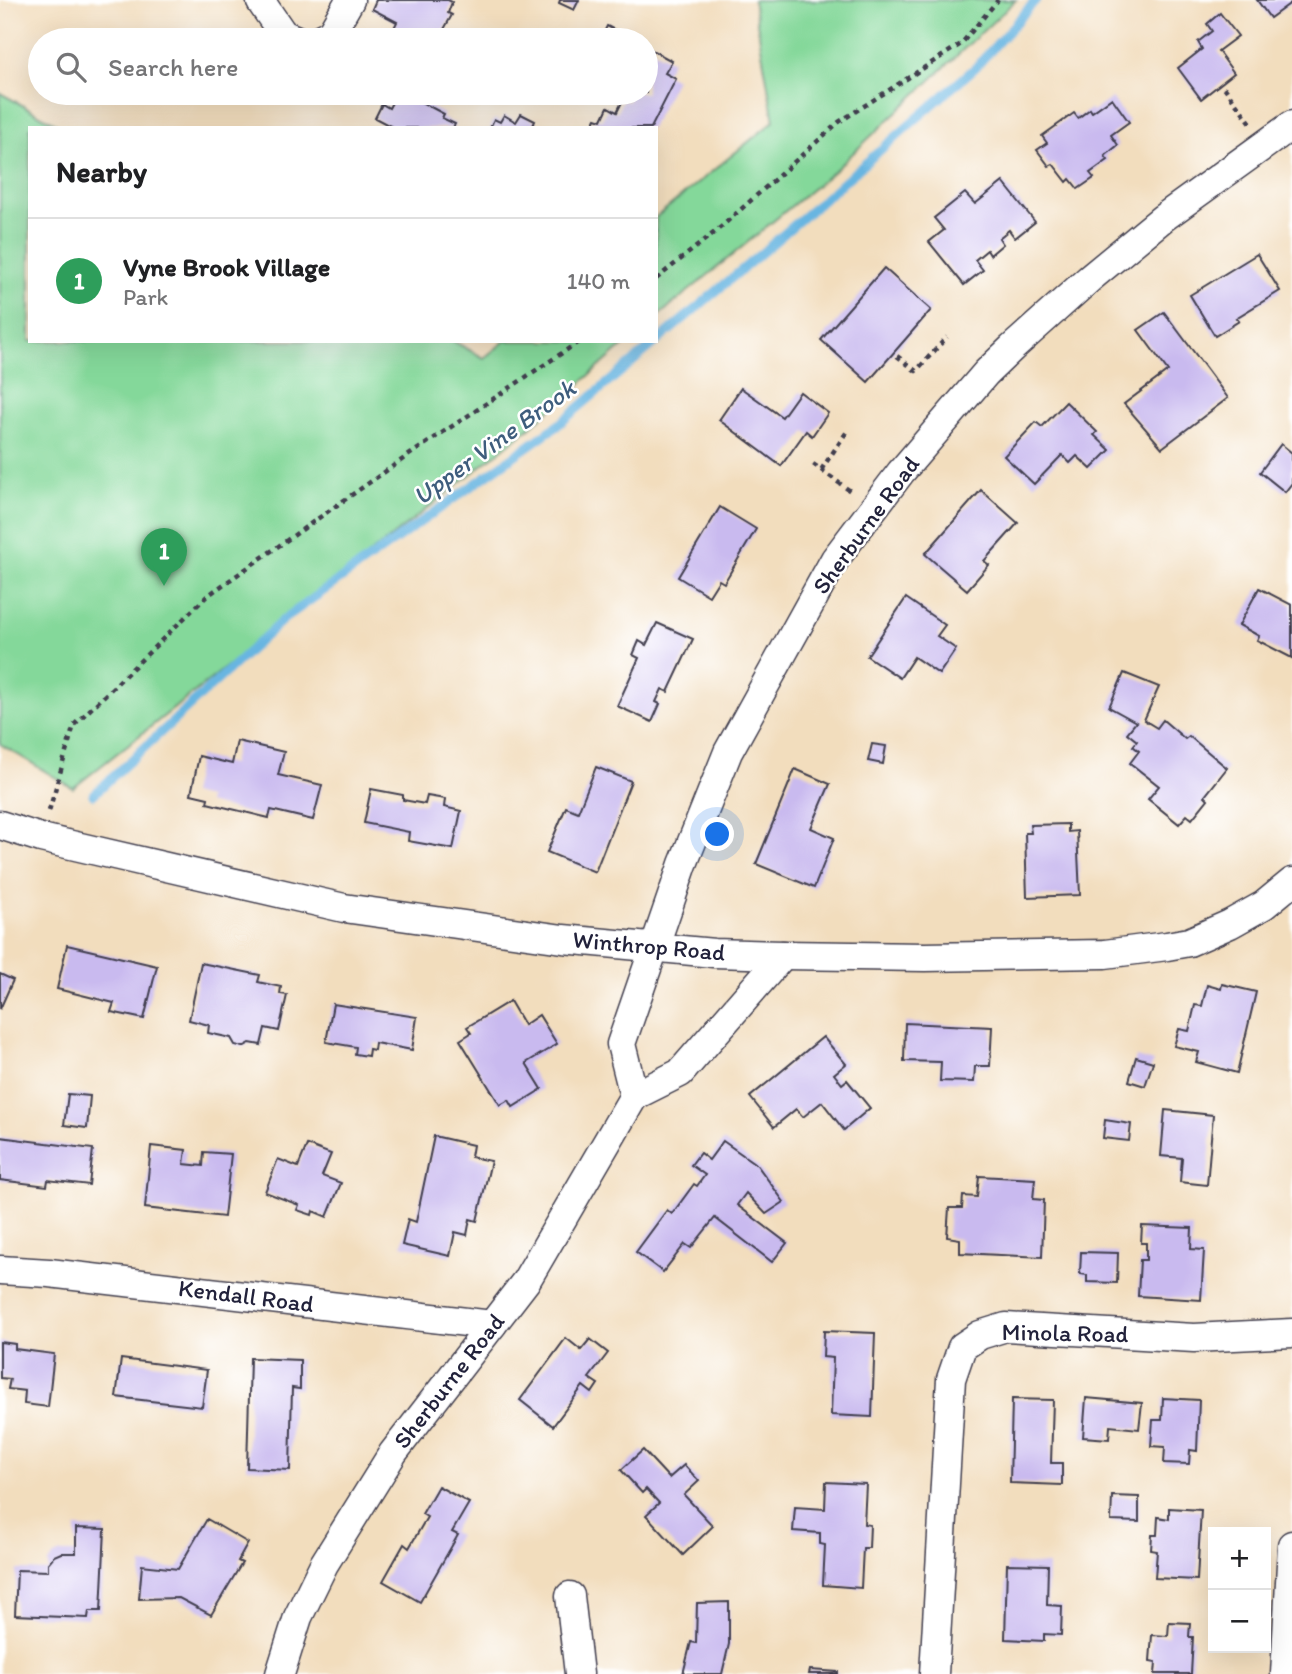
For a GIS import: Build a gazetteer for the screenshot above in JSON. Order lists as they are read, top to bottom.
{
  "streets": {
    "street": [
      "Sherburne Road",
      "Winthrop Road",
      "Kendall Road",
      "Minola Road"
    ]
  },
  "crossings": [
    ["Sherburne Road", "Winthrop Road"],
    ["Sherburne Road", "Kendall Road"]
  ],
  "water": ["Upper Vine Brook"],
  "page": {
    "search": "Search here",
    "heading": "Nearby",
    "list": [
      {
        "mark": "1",
        "name": "Vyne Brook Village",
        "note": "Park",
        "value": "140 m"
      }
    ],
    "pins": "1",
    "map_buttons": ["+", "−"]
  }
}
